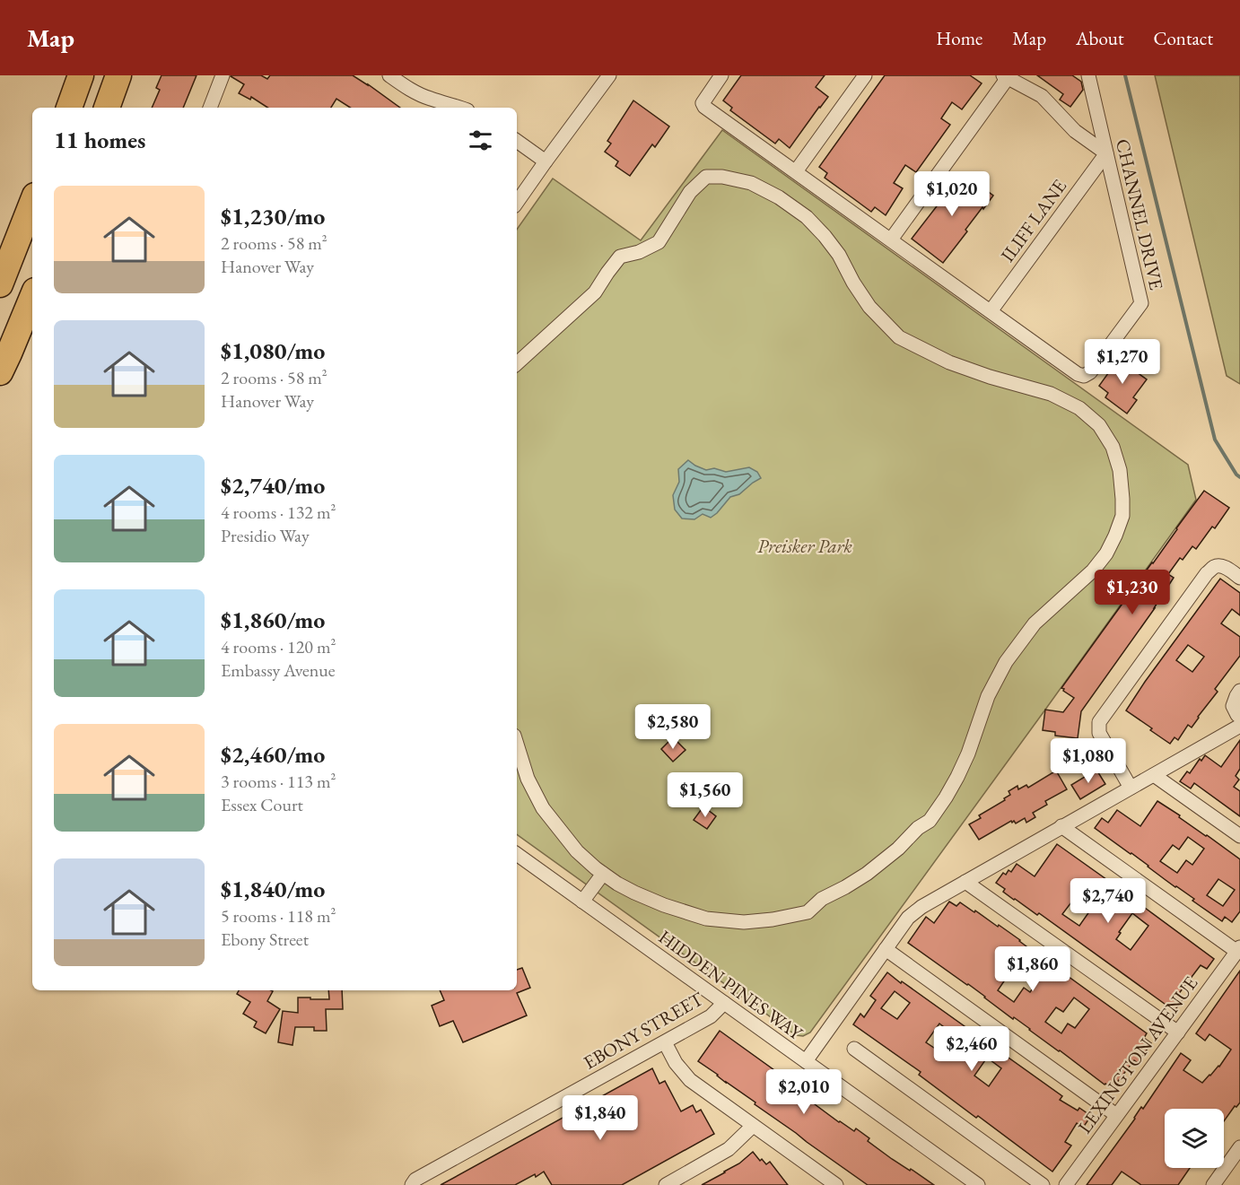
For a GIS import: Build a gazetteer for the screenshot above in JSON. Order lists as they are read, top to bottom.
{
  "streets": {
    "street": [
      "CHANNEL DRIVE",
      "ILIFF LANE",
      "HIDDEN PINES WAY",
      "EBONY STREET",
      "LEXINGTON AVENUE"
    ]
  },
  "crossings": [
    ["CHANNEL DRIVE", "ILIFF LANE"],
    ["HIDDEN PINES WAY", "EBONY STREET"]
  ],
  "parks": ["Preisker Park"],
  "page": {
    "header": "Map",
    "nav": [
      "Home",
      "Map",
      "About",
      "Contact"
    ],
    "heading": "11 homes",
    "price": [
      "$1,020",
      "$1,270",
      "$1,230",
      "$2,580",
      "$1,080",
      "$1,560",
      "$2,740",
      "$1,860",
      "$2,460",
      "$2,010",
      "$1,840"
    ],
    "list": [
      {
        "name": "$1,230/mo",
        "note": "2 rooms · 58 m² · Hanover Way"
      },
      {
        "name": "$1,080/mo",
        "note": "2 rooms · 58 m² · Hanover Way"
      },
      {
        "name": "$2,740/mo",
        "note": "4 rooms · 132 m² · Presidio Way"
      },
      {
        "name": "$1,860/mo",
        "note": "4 rooms · 120 m² · Embassy Avenue"
      },
      {
        "name": "$2,460/mo",
        "note": "3 rooms · 113 m² · Essex Court"
      },
      {
        "name": "$1,840/mo",
        "note": "5 rooms · 118 m² · Ebony Street"
      }
    ]
  }
}
